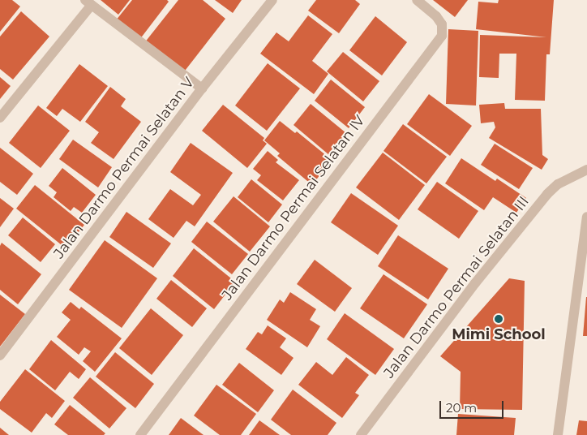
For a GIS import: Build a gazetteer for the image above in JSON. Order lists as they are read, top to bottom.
{
  "streets": {
    "street": ["Jalan Darmo Permai Selatan V", "Jalan Darmo Permai Selatan IV", "Jalan Darmo Permai Selatan III"]
  },
  "places": ["Mimi School"],
  "scale_bar": "20 m"
}
